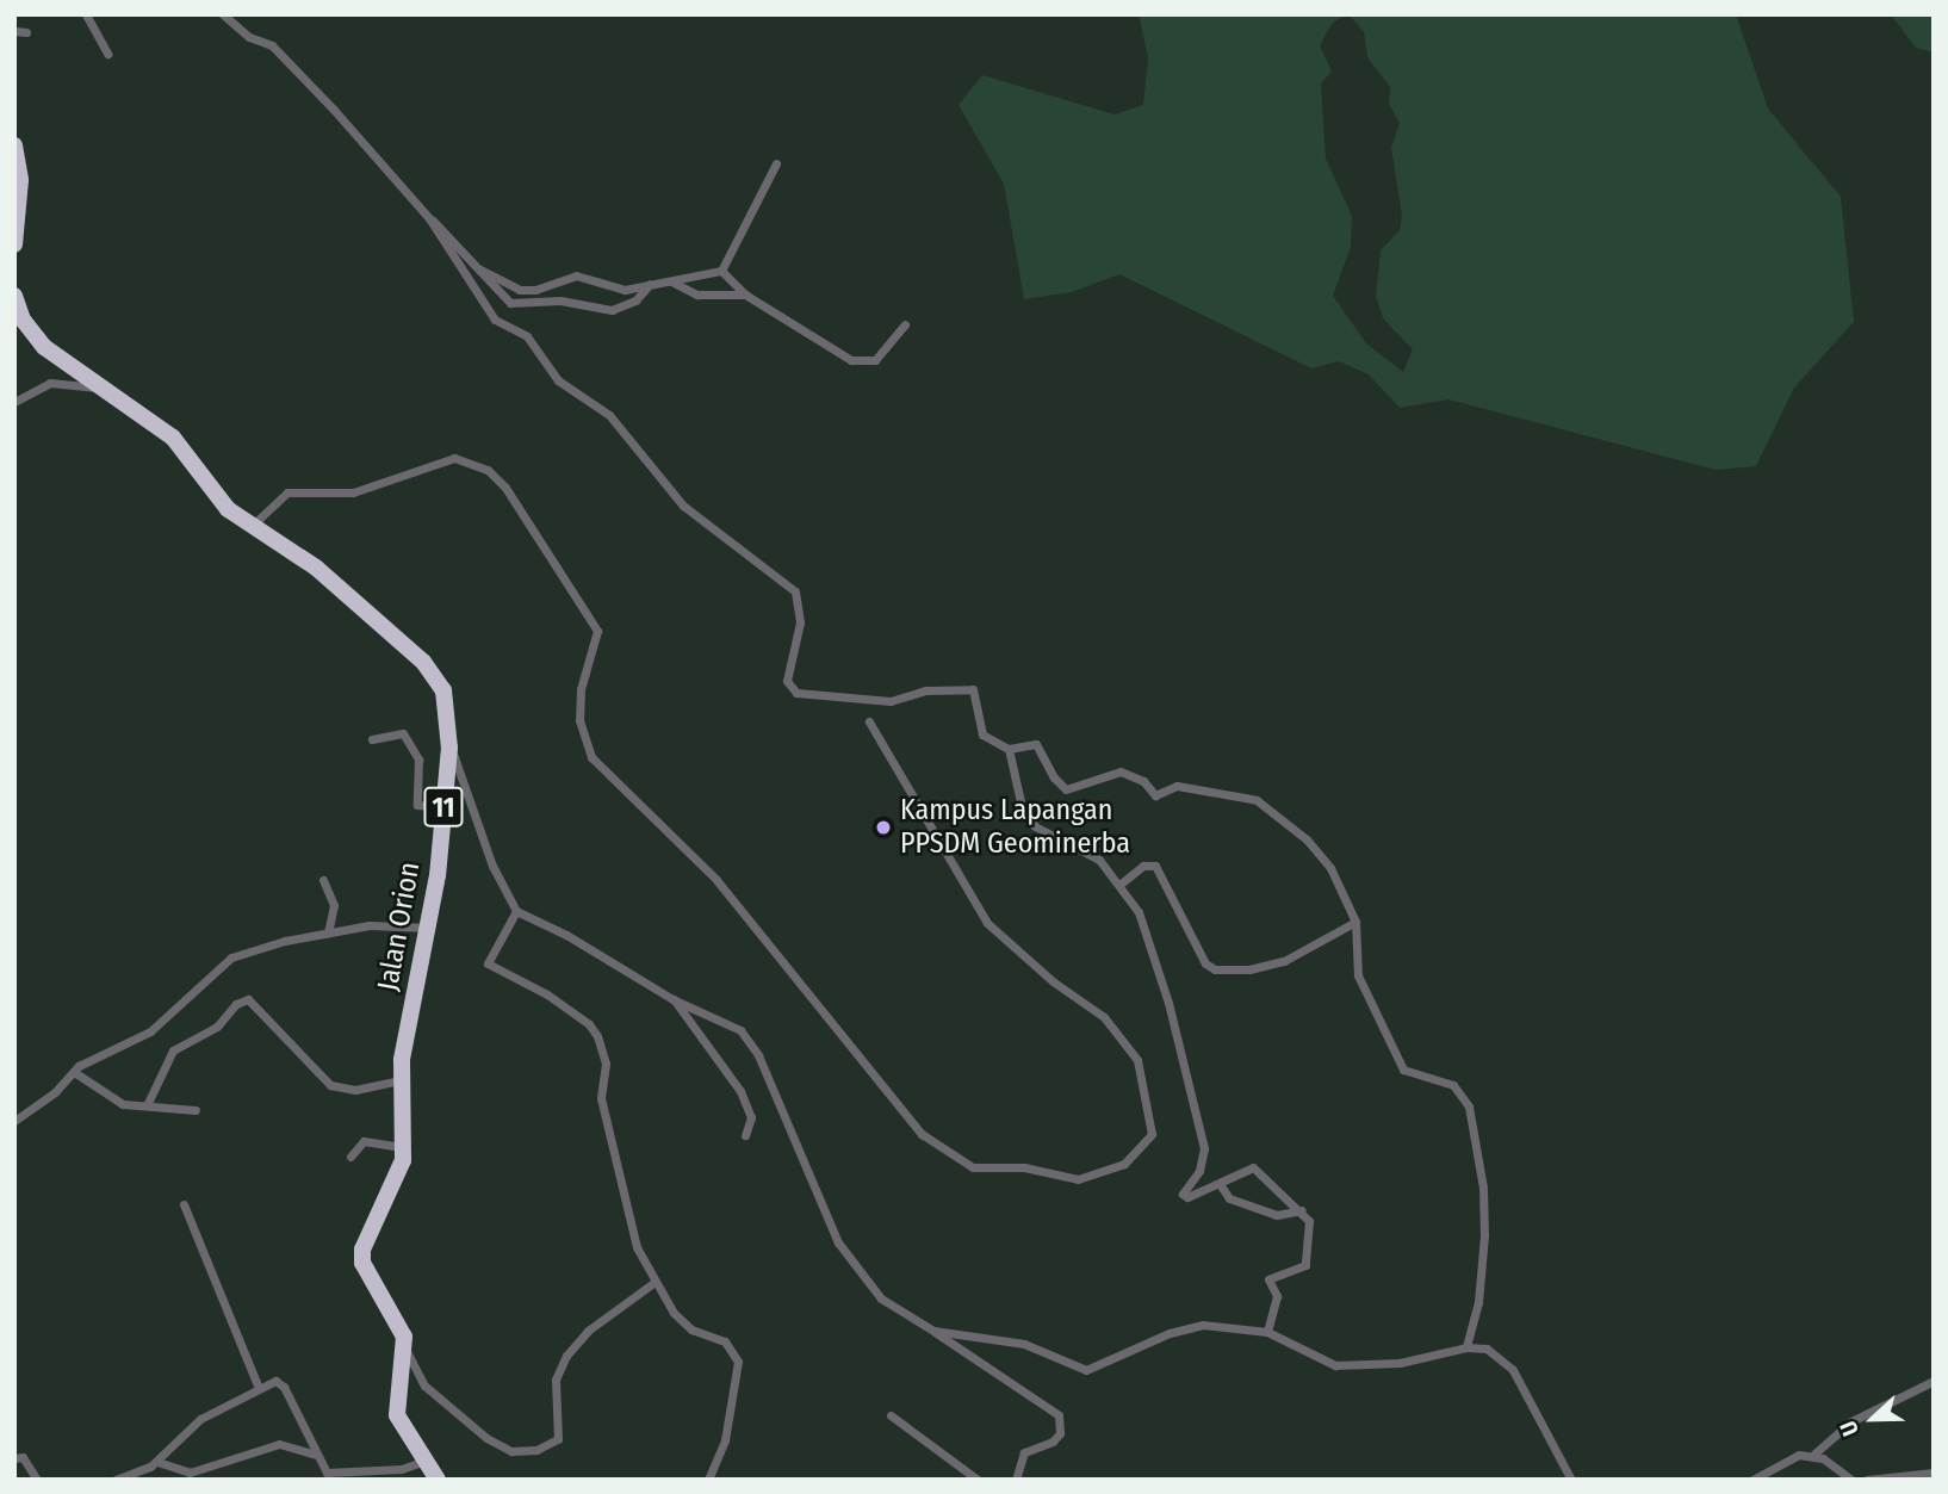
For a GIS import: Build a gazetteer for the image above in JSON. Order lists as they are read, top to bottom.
{
  "streets": {
    "highway": ["11", "Jalan Orion"]
  },
  "places": ["Kampus Lapangan PPSDM Geominerba"],
  "north": "left"
}
